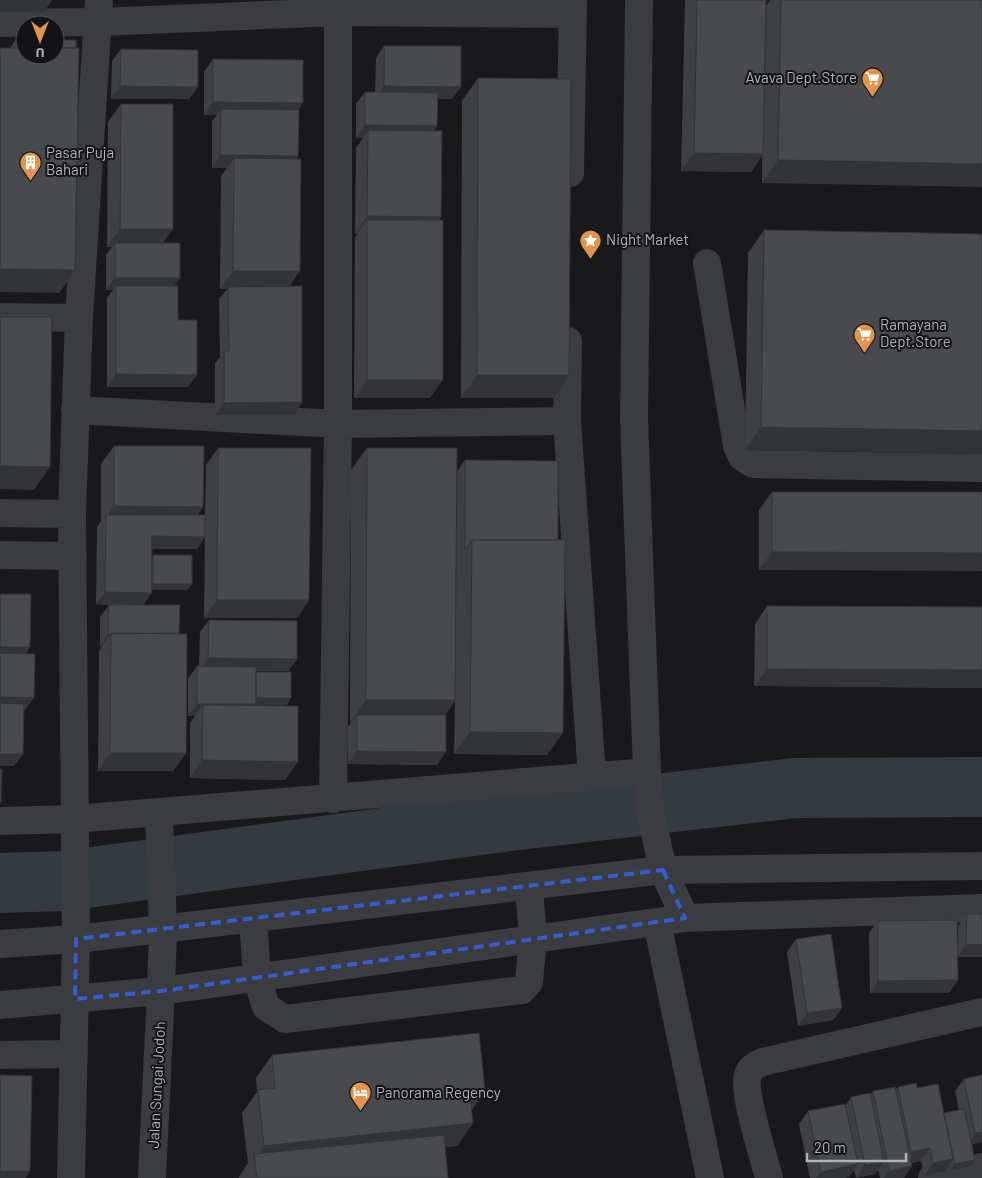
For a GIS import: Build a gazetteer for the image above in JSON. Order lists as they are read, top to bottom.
{
  "streets": {
    "street": ["Jalan Sungai Jodoh"]
  },
  "places": {
    "supermarket": ["Avava Dept.Store", "Ramayana Dept.Store"],
    "building": ["Pasar Puja Bahari"],
    "place": ["Night Market"],
    "hotel": ["Panorama Regency"]
  },
  "scale_bar": "20 m",
  "north": "bottom"
}
